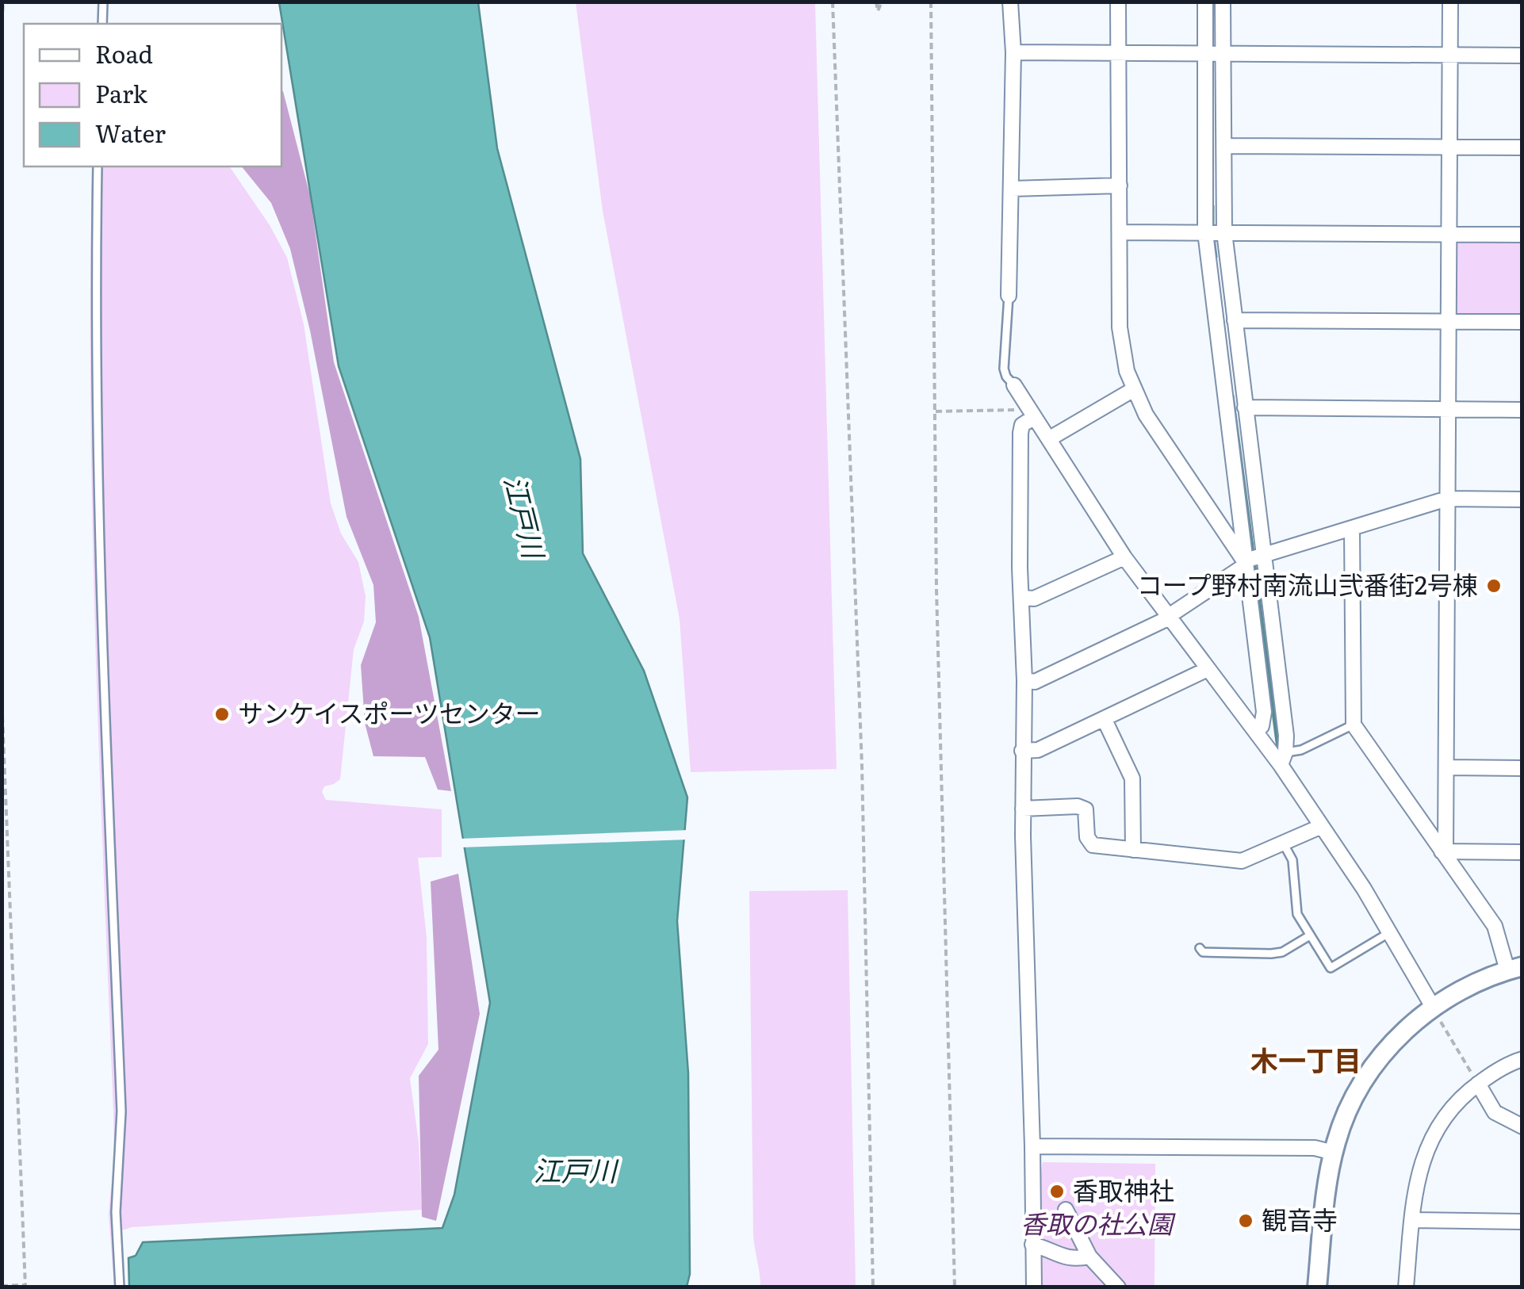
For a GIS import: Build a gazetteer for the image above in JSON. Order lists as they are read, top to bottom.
{
  "districts": ["木一丁目"],
  "water": ["江戸川"],
  "parks": ["香取の社公園"],
  "places": [
    "コープ野村南流山弐番街2号棟",
    "サンケイスポーツセンター",
    "香取神社",
    "観音寺"
  ],
  "legend": ["Road", "Park", "Water"]
}
